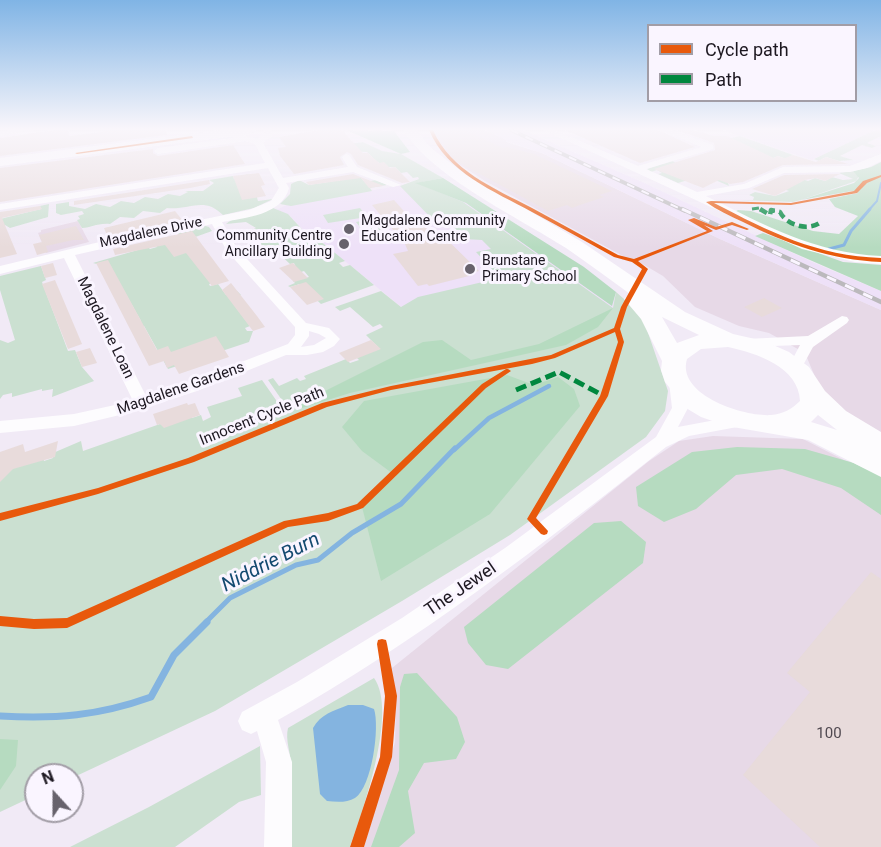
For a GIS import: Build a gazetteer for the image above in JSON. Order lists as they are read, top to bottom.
{
  "streets": {
    "street": [
      "Magdalene Drive",
      "Magdalene Loan",
      "Magdalene Gardens",
      "The Jewel"
    ],
    "cycle path": ["Innocent Cycle Path"]
  },
  "crossings": [
    ["Magdalene Drive", "Magdalene Loan"],
    ["Magdalene Loan", "Magdalene Gardens"]
  ],
  "water": ["Niddrie Burn"],
  "places": ["Magdalene Community Education Centre", "Community Centre Ancillary Building", "Brunstane Primary School"],
  "house_numbers": ["100"],
  "legend": ["Cycle path", "Path"],
  "north": "top"
}
